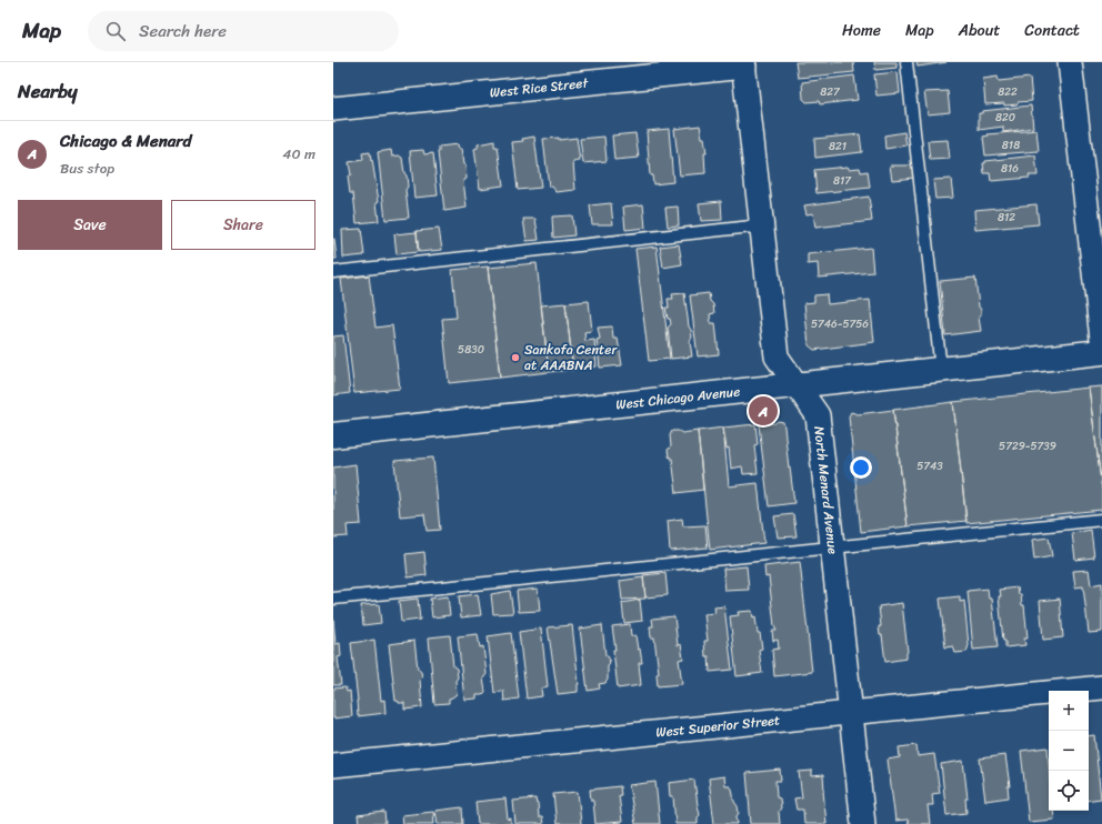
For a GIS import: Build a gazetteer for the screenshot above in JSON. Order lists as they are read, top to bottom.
{
  "streets": {
    "main road": ["West Chicago Avenue"],
    "street": ["West Rice Street", "North Menard Avenue", "West Superior Street"]
  },
  "crossings": [
    ["West Rice Street", "North Menard Avenue"],
    ["West Chicago Avenue", "North Menard Avenue"],
    ["North Menard Avenue", "West Superior Street"]
  ],
  "places": ["Sankofa Center at AAABNA"],
  "house_numbers": [
    "827",
    "822",
    "820",
    "818",
    "821",
    "816",
    "817",
    "812",
    "5746-5756",
    "5830",
    "5729-5739",
    "5743"
  ],
  "page": {
    "header": "Map",
    "search": "Search here",
    "nav": [
      "Home",
      "Map",
      "About",
      "Contact"
    ],
    "heading": "Nearby",
    "list": [
      {
        "mark": "A",
        "name": "Chicago & Menard",
        "note": "Bus stop",
        "value": "40 m"
      }
    ],
    "buttons": ["Save", "Share"],
    "pins": "A",
    "map_buttons": ["+", "−"]
  }
}
